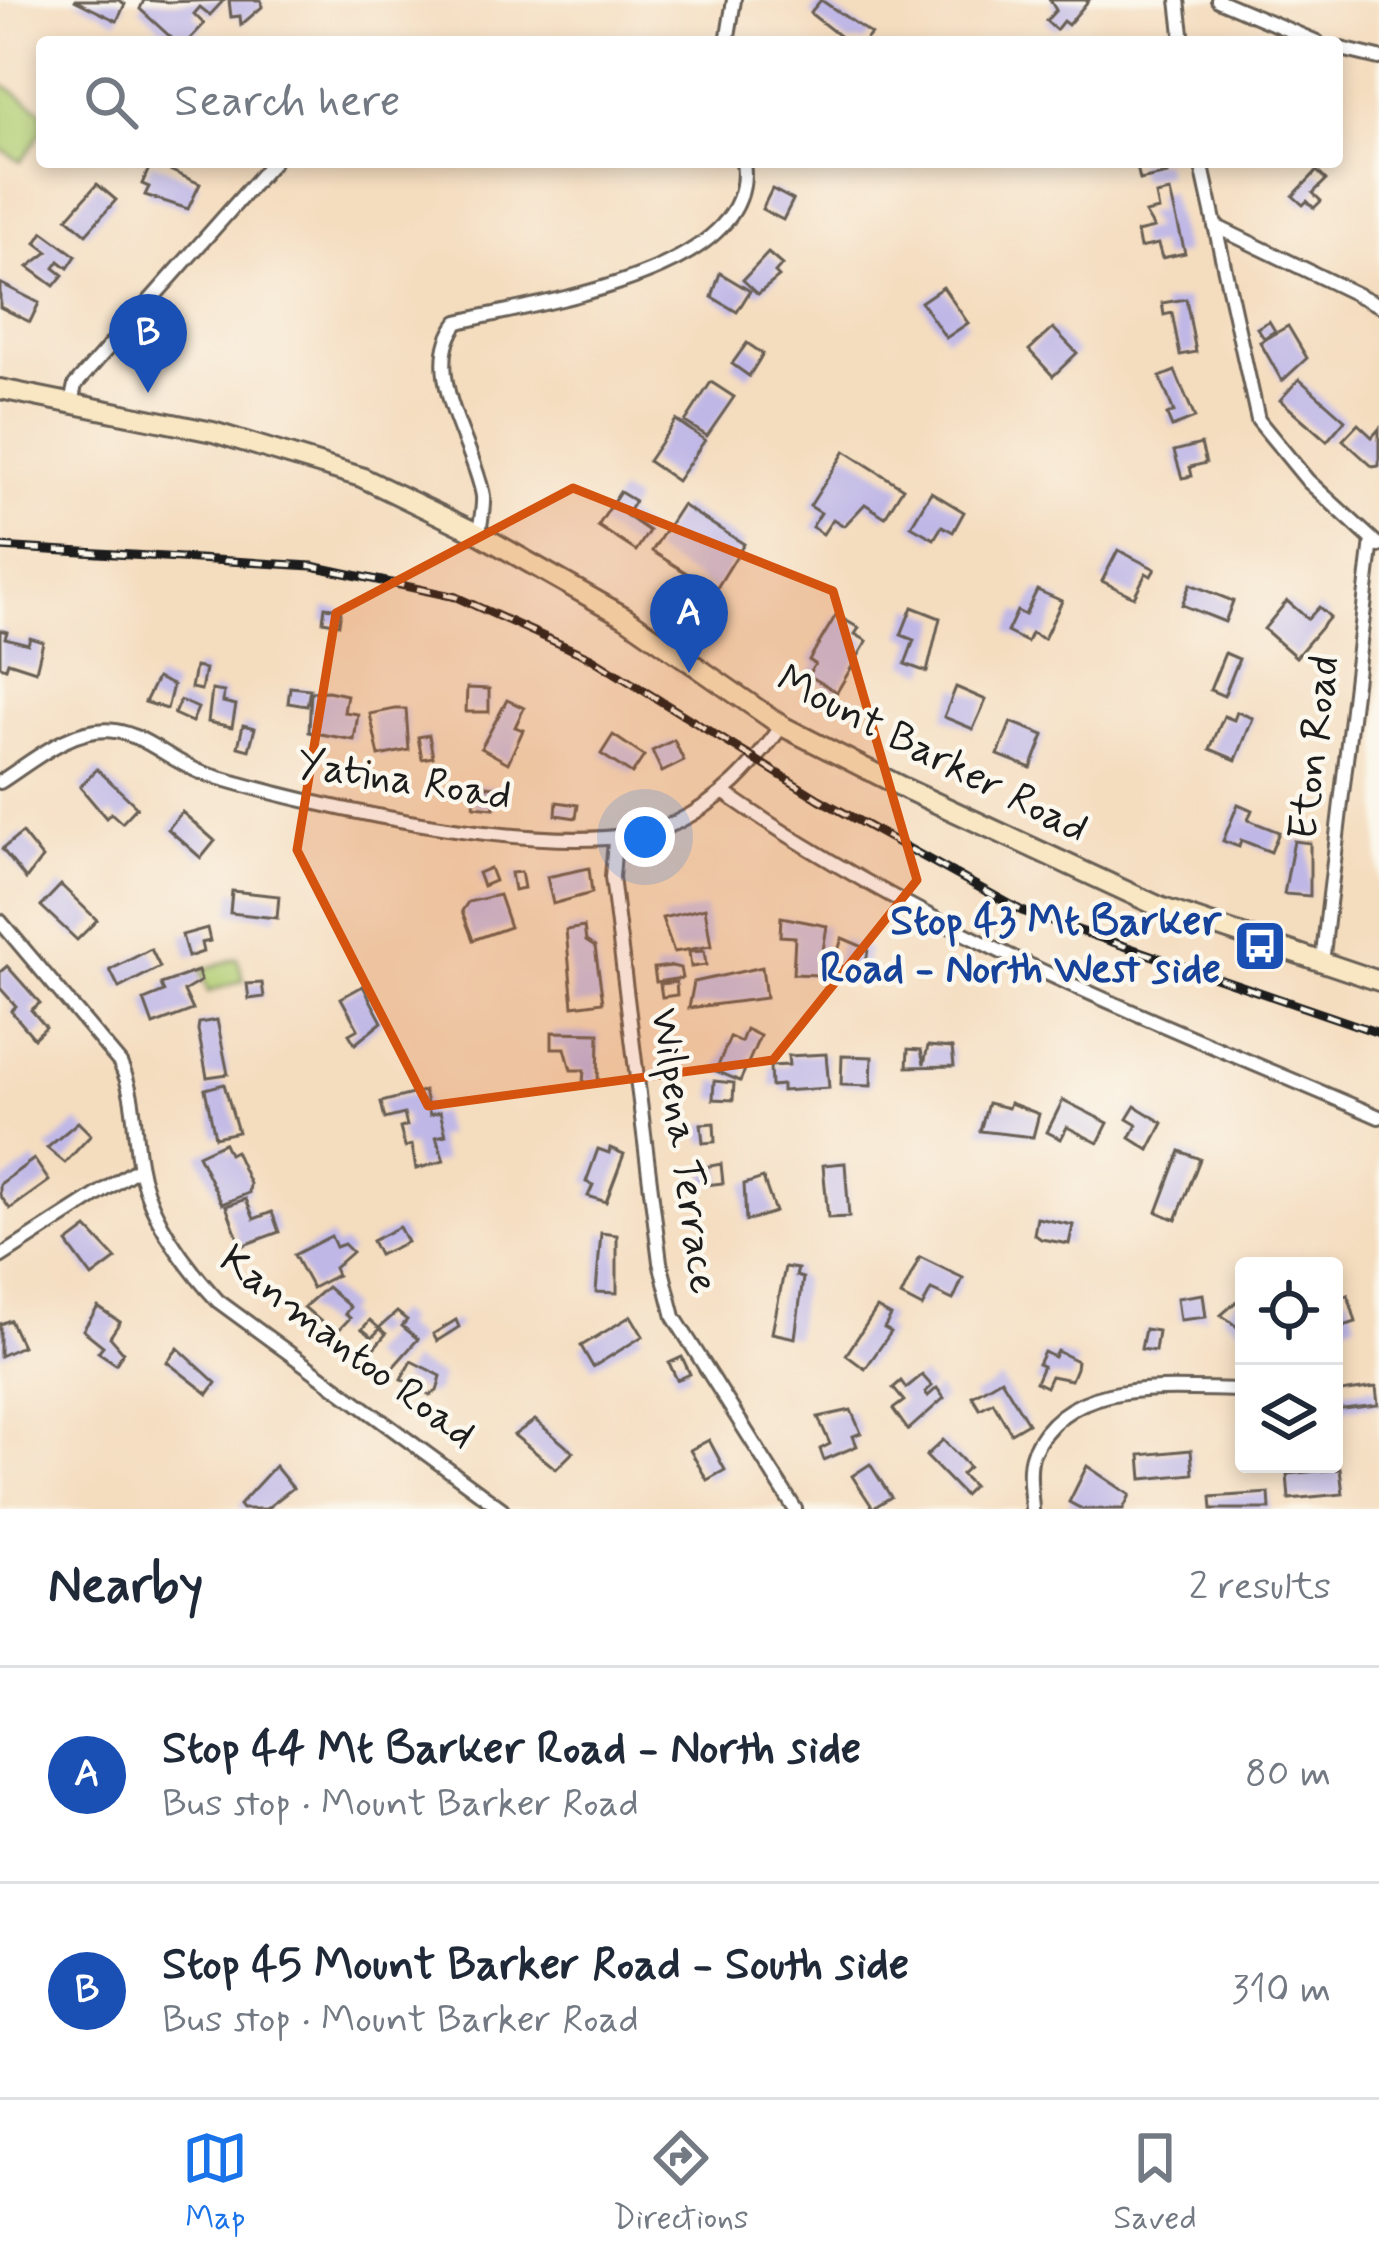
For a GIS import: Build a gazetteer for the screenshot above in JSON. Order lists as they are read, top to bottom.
{
  "streets": {
    "main road": ["Mount Barker Road"],
    "street": [
      "Eton Road",
      "Yatina Road",
      "Wilpena Terrace",
      "Kanmantoo Road"
    ]
  },
  "crossings": [
    ["Eton Road", "Mount Barker Road"],
    ["Mount Barker Road", "Yatina Road"],
    ["Yatina Road", "Wilpena Terrace"]
  ],
  "places": {
    "bus stop": ["Stop 43 Mt Barker Road - North West side"]
  },
  "page": {
    "search": "Search here",
    "pins": ["B", "A"],
    "heading": ["Nearby", "2 results"],
    "list": [
      {
        "mark": "A",
        "name": "Stop 44 Mt Barker Road - North side",
        "note": "Bus stop · Mount Barker Road",
        "value": "80 m"
      },
      {
        "mark": "B",
        "name": "Stop 45 Mount Barker Road - South side",
        "note": "Bus stop · Mount Barker Road",
        "value": "310 m"
      }
    ],
    "nav": ["Map", "Directions", "Saved"]
  }
}
